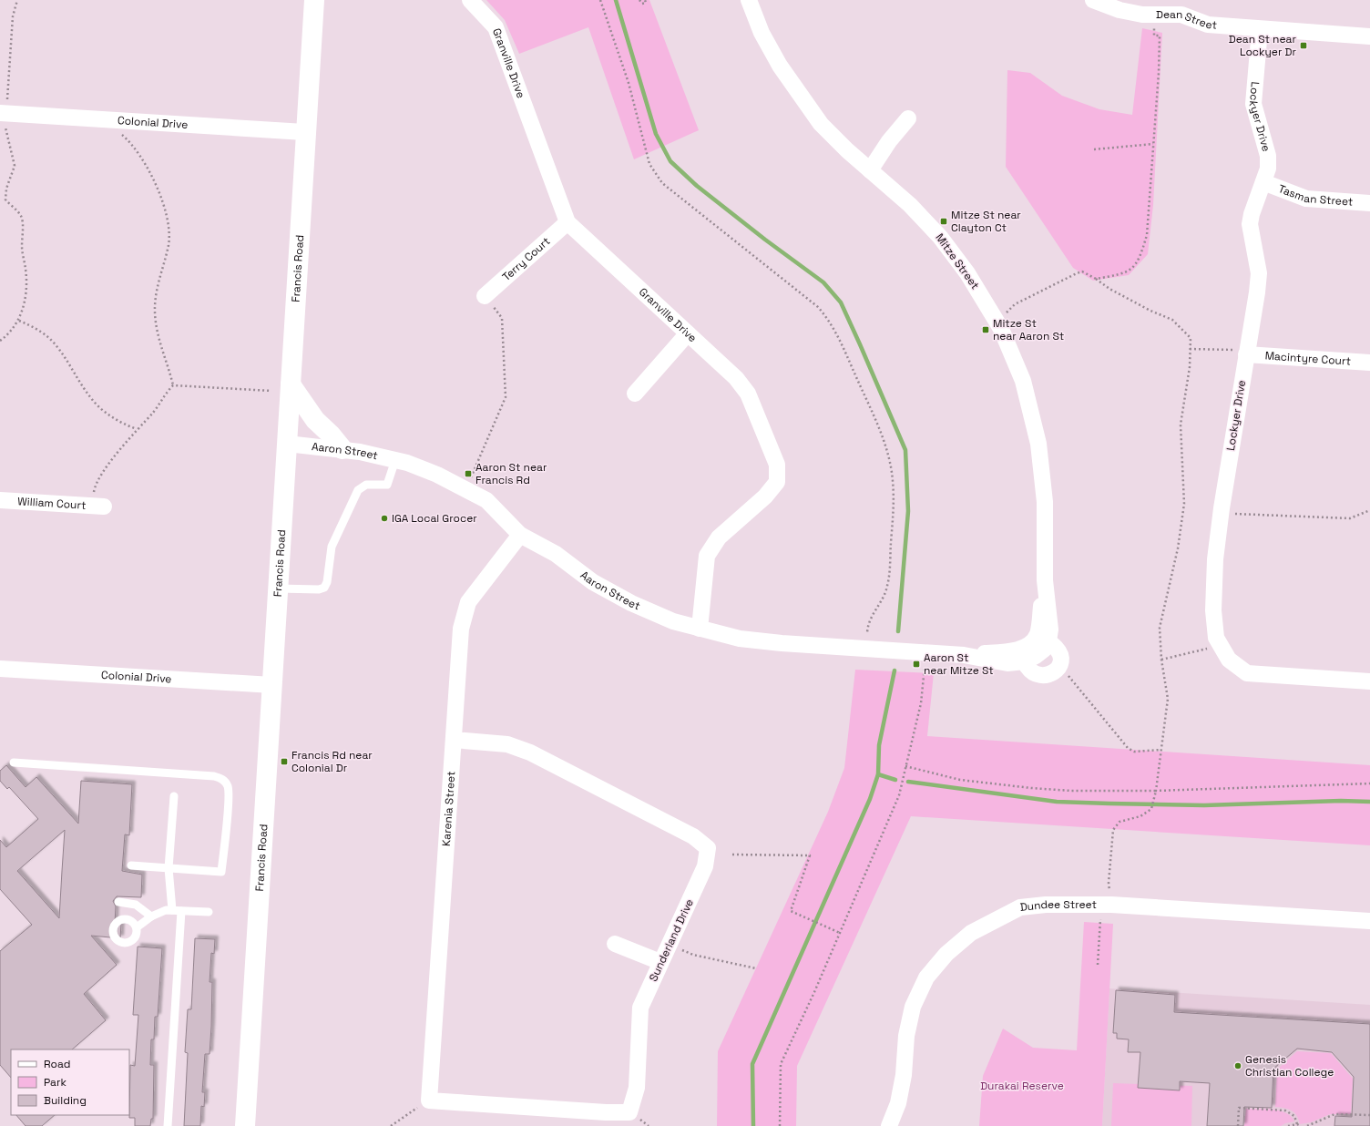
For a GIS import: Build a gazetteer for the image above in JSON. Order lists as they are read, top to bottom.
{
  "streets": {
    "main road": ["Francis Road"],
    "street": [
      "Dean Street",
      "Granville Drive",
      "Lockyer Drive",
      "Colonial Drive",
      "Tasman Street",
      "Terry Court",
      "Mitze Street",
      "Macintyre Court",
      "Aaron Street",
      "William Court",
      "Karenia Street",
      "Dundee Street",
      "Sunderland Drive"
    ]
  },
  "crossings": [
    ["Dean Street", "Lockyer Drive"],
    ["Granville Drive", "Terry Court"],
    ["Granville Drive", "Aaron Street"],
    ["Lockyer Drive", "Tasman Street"],
    ["Lockyer Drive", "Macintyre Court"],
    ["Colonial Drive", "Francis Road"],
    ["Mitze Street", "Aaron Street"],
    ["Francis Road", "Aaron Street"],
    ["Aaron Street", "Karenia Street"],
    ["Karenia Street", "Sunderland Drive"]
  ],
  "parks": ["Durakai Reserve"],
  "places": {
    "transit": [
      "Dean St near Lockyer Dr",
      "Mitze St near Clayton Ct",
      "Mitze St near Aaron St",
      "Aaron St near Francis Rd",
      "Aaron St near Mitze St",
      "Francis Rd near Colonial Dr"
    ],
    "other": ["IGA Local Grocer", "Genesis Christian College"]
  },
  "legend": ["Road", "Park", "Building"]
}
